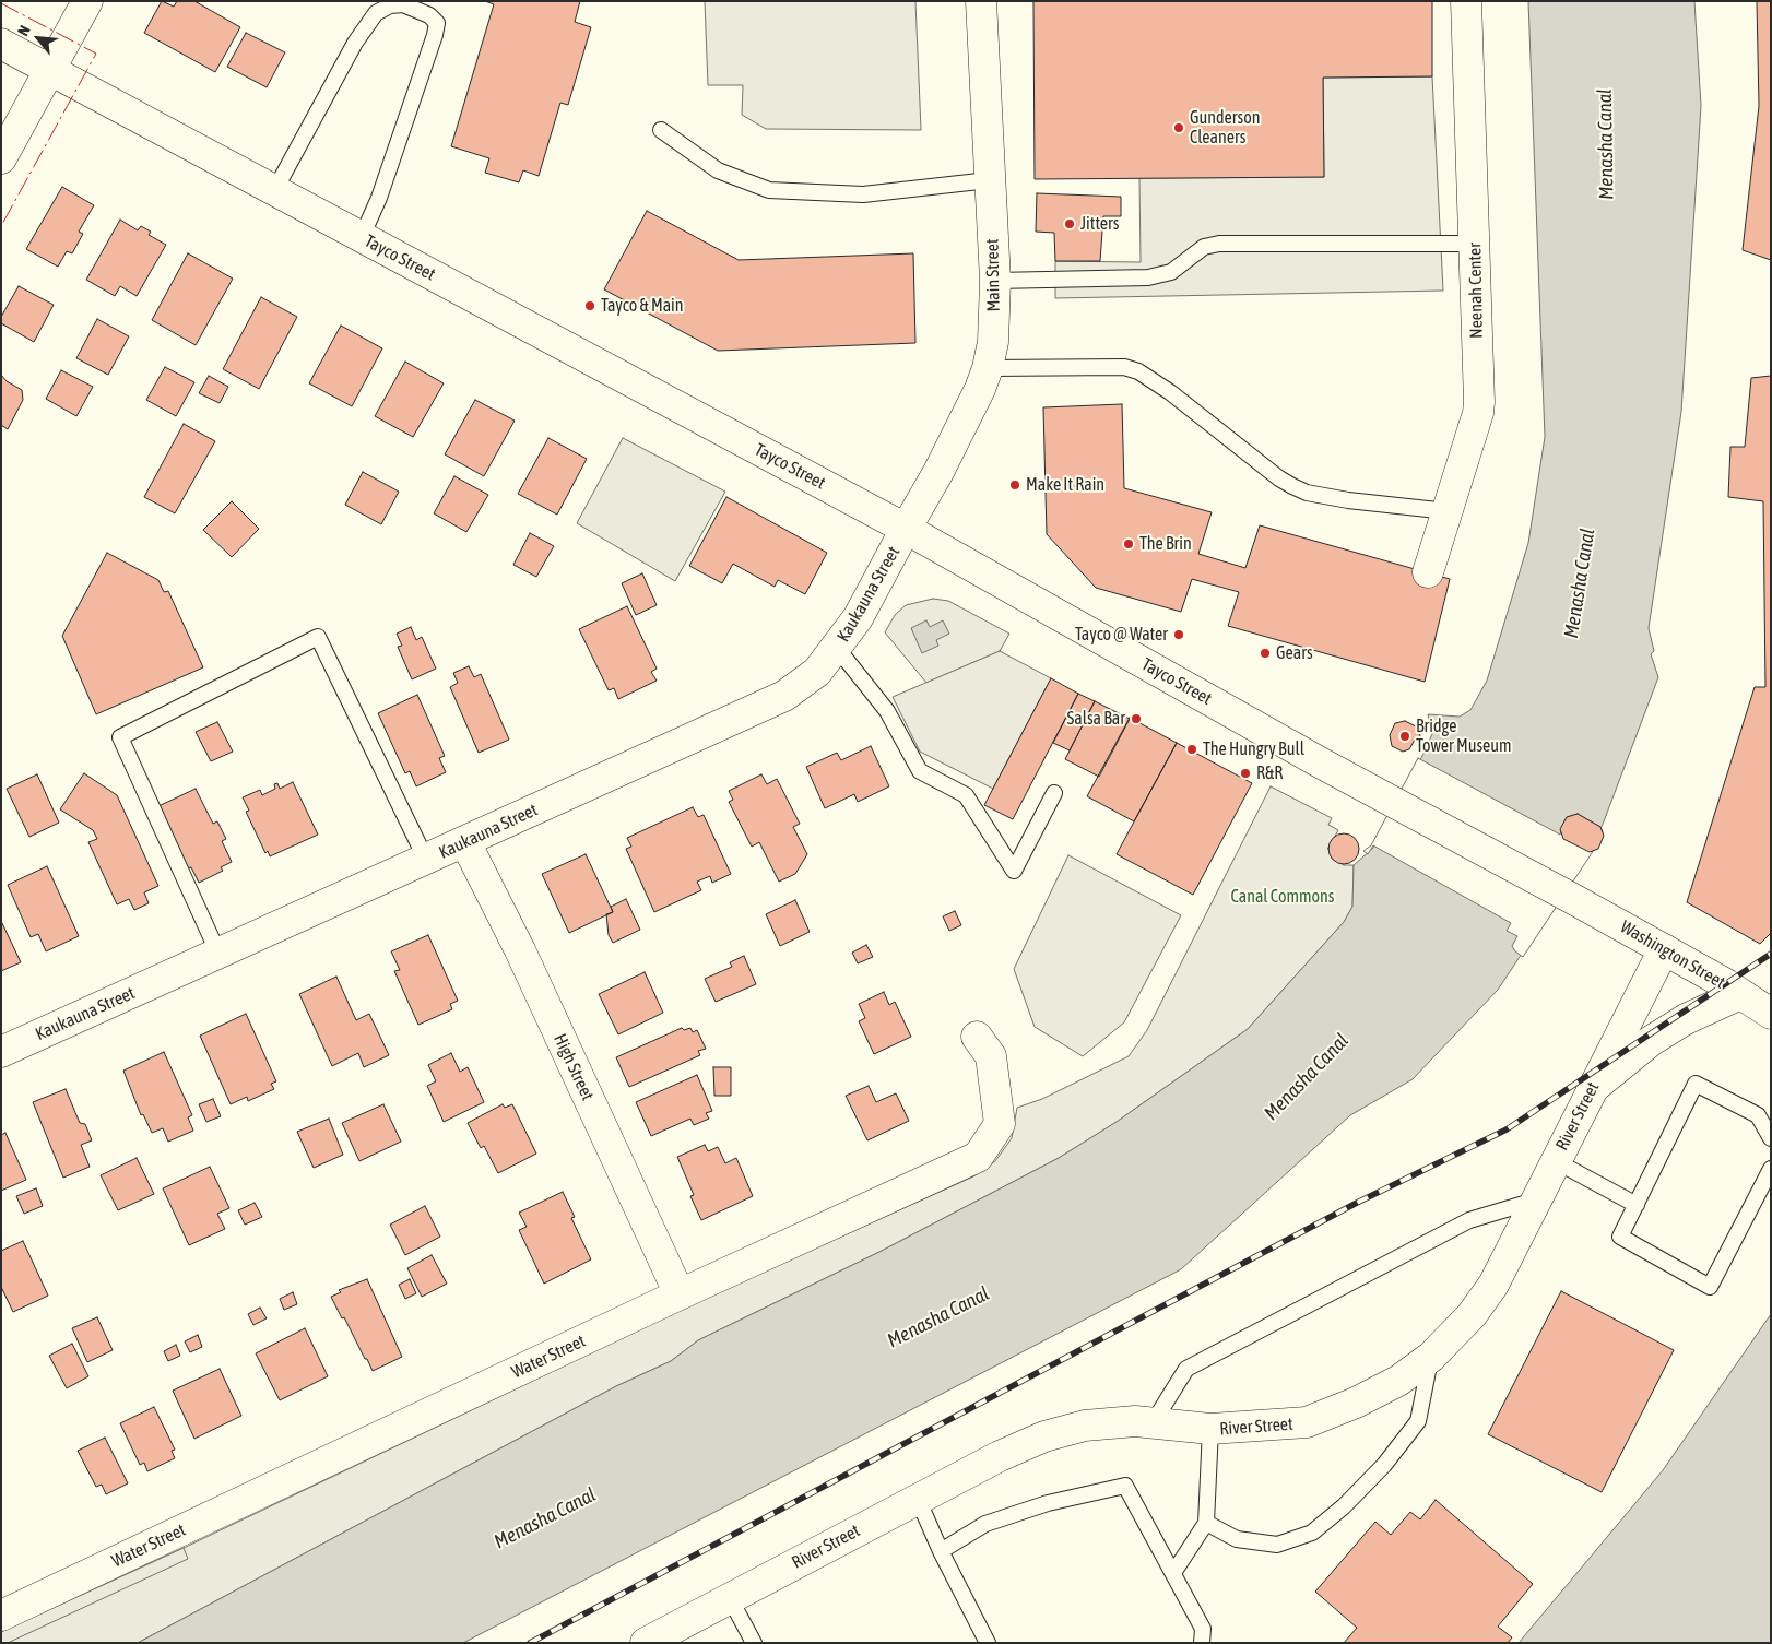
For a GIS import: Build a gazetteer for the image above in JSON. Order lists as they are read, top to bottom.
{
  "streets": {
    "street": [
      "Tayco Street",
      "Main Street",
      "Neenah Center",
      "Kaukauna Street",
      "Washington Street",
      "High Street",
      "River Street",
      "Water Street"
    ]
  },
  "crossings": [
    ["Tayco Street", "Main Street"],
    ["Tayco Street", "Kaukauna Street"],
    ["Tayco Street", "Washington Street"],
    ["Main Street", "Kaukauna Street"],
    ["Kaukauna Street", "High Street"],
    ["Washington Street", "River Street"],
    ["High Street", "Water Street"]
  ],
  "water": ["Menasha Canal"],
  "parks": ["Canal Commons"],
  "places": [
    "Gunderson Cleaners",
    "Jitters",
    "Tayco & Main",
    "Make It Rain",
    "The Brin",
    "Tayco @ Water",
    "Gears",
    "Salsa Bar",
    "Bridge Tower Museum",
    "The Hungry Bull",
    "R&R"
  ],
  "north": "top left"
}
